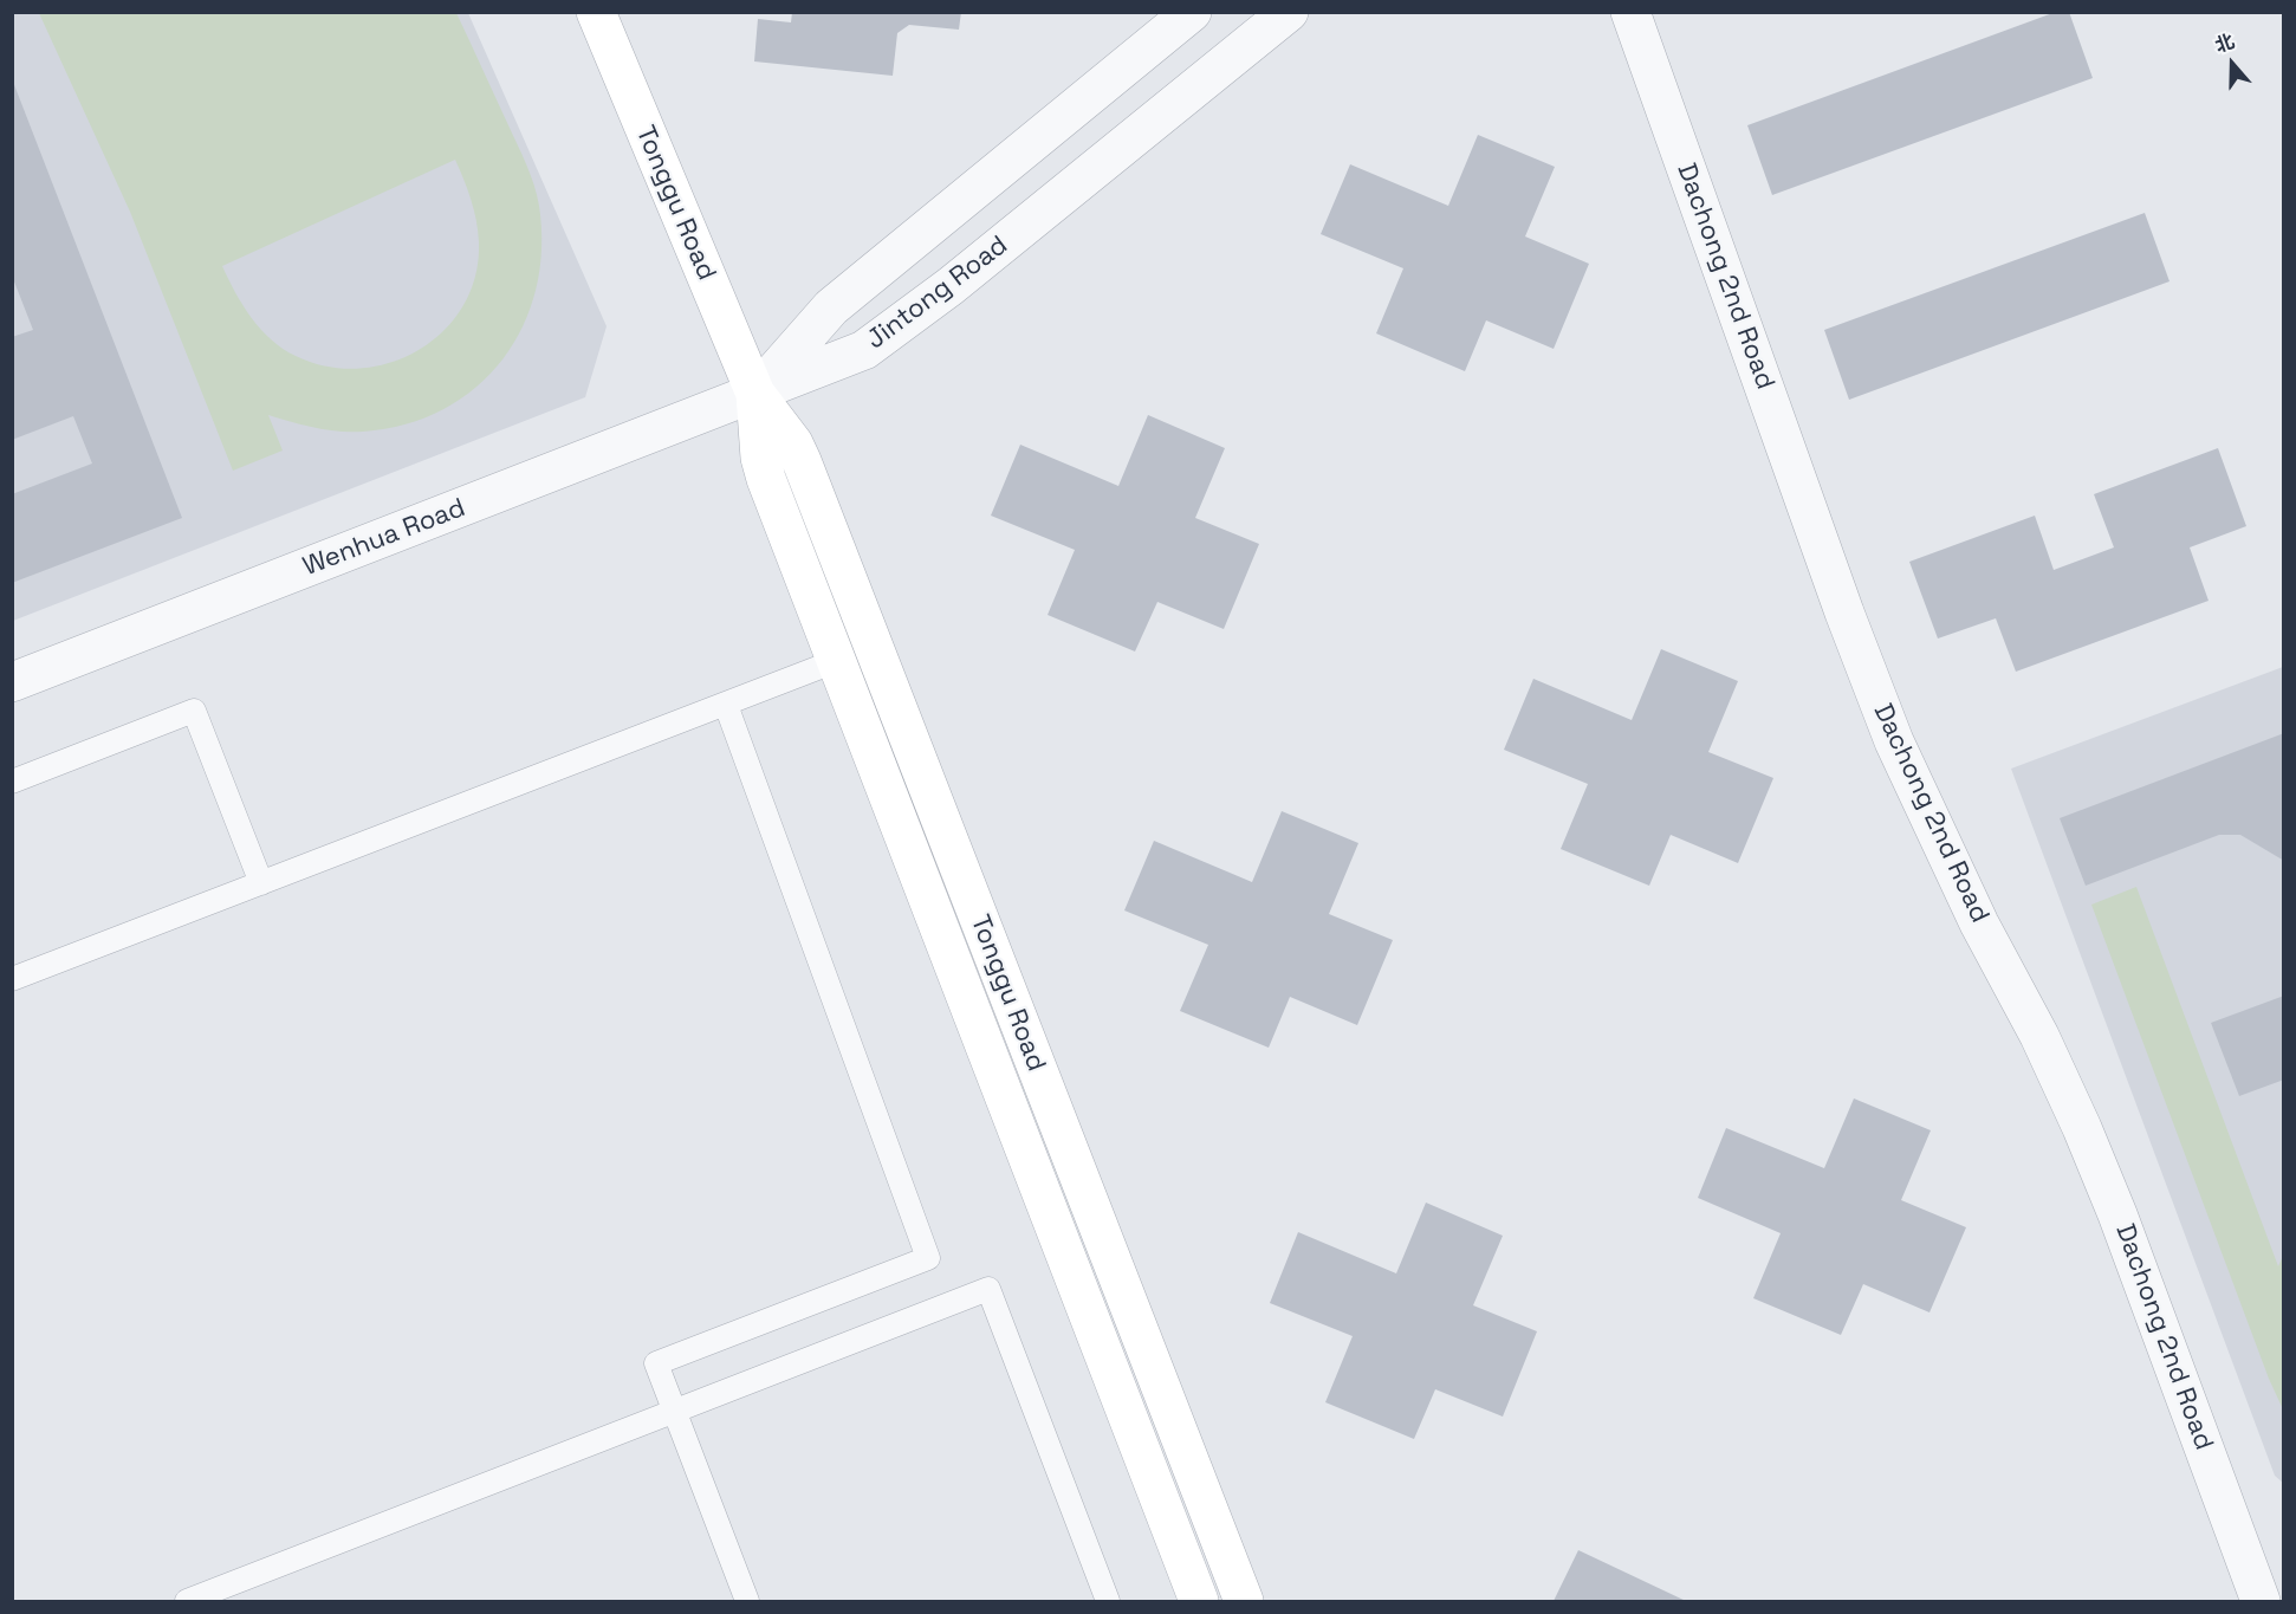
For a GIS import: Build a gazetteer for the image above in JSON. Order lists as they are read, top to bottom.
{
  "streets": {
    "main road": ["Tonggu Road"],
    "street": ["Dachong 2nd Road", "Jintong Road", "Wenhua Road"]
  },
  "crossings": [
    ["Tonggu Road", "Jintong Road"],
    ["Tonggu Road", "Wenhua Road"],
    ["Jintong Road", "Wenhua Road"]
  ],
  "north": "top"
}
